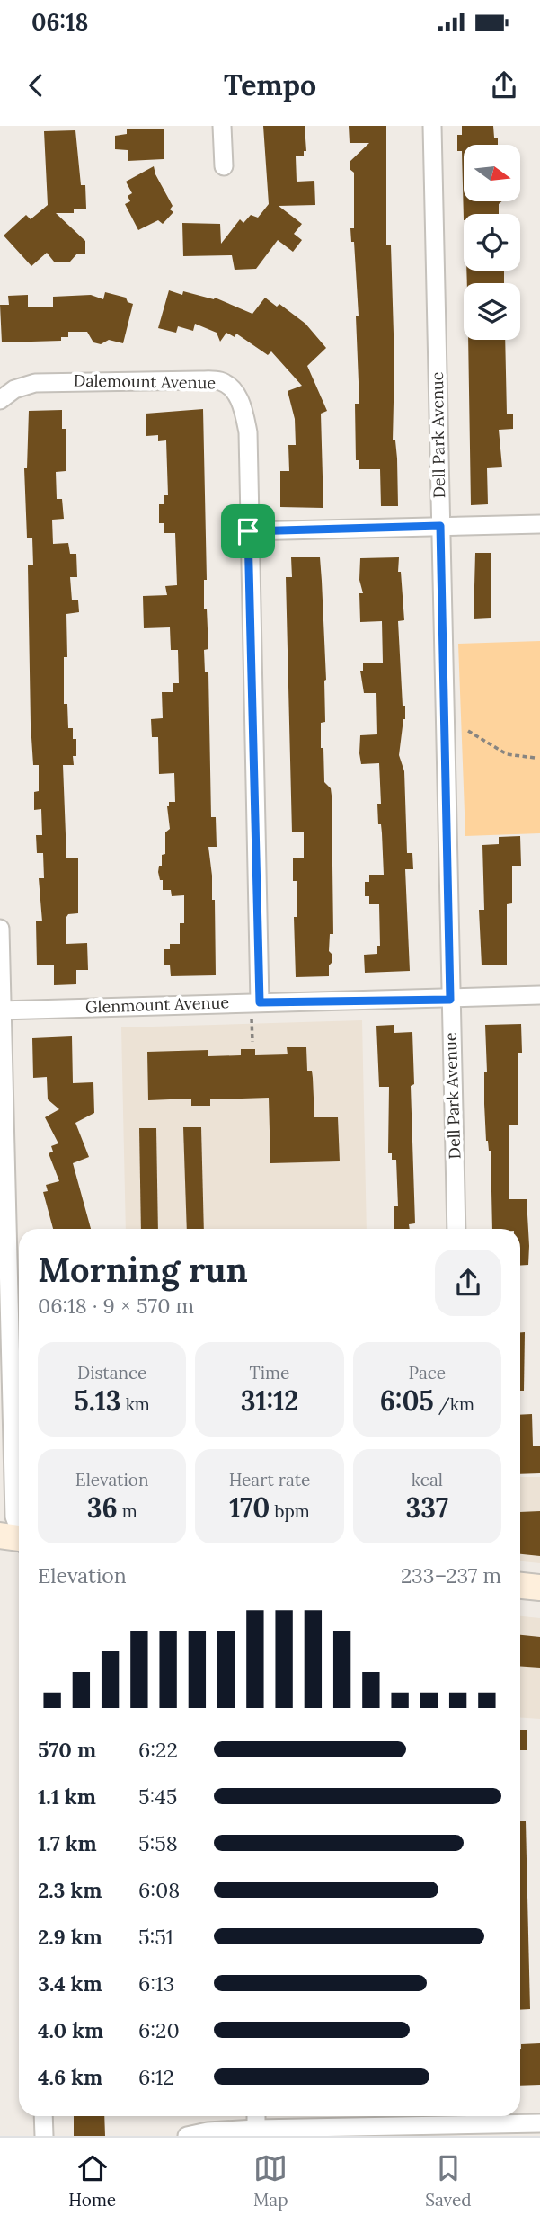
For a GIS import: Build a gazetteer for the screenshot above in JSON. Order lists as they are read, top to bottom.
{
  "streets": {
    "street": ["Dalemount Avenue", "Dell Park Avenue", "Glenmount Avenue"]
  },
  "crossings": [
    ["Dell Park Avenue", "Glenmount Avenue"]
  ],
  "north": "right",
  "page": {
    "status": "06:18",
    "header": "Tempo",
    "heading": ["Morning run", "06:18 · 9 × 570 m"],
    "stats": [
      ["Distance", "5.13 km"],
      ["Time", "31:12"],
      ["Pace", "6:05 /km"],
      ["Elevation", "36 m"],
      ["Heart rate", "170 bpm"],
      ["kcal", "337"]
    ],
    "chart": ["Elevation", "233–237 m"],
    "list": [
      {
        "name": "570 m",
        "note": "6:22"
      },
      {
        "name": "1.1 km",
        "note": "5:45"
      },
      {
        "name": "1.7 km",
        "note": "5:58"
      },
      {
        "name": "2.3 km",
        "note": "6:08"
      },
      {
        "name": "2.9 km",
        "note": "5:51"
      },
      {
        "name": "3.4 km",
        "note": "6:13"
      },
      {
        "name": "4.0 km",
        "note": "6:20"
      },
      {
        "name": "4.6 km",
        "note": "6:12"
      }
    ],
    "tabs": ["Home", "Map", "Saved"]
  }
}
